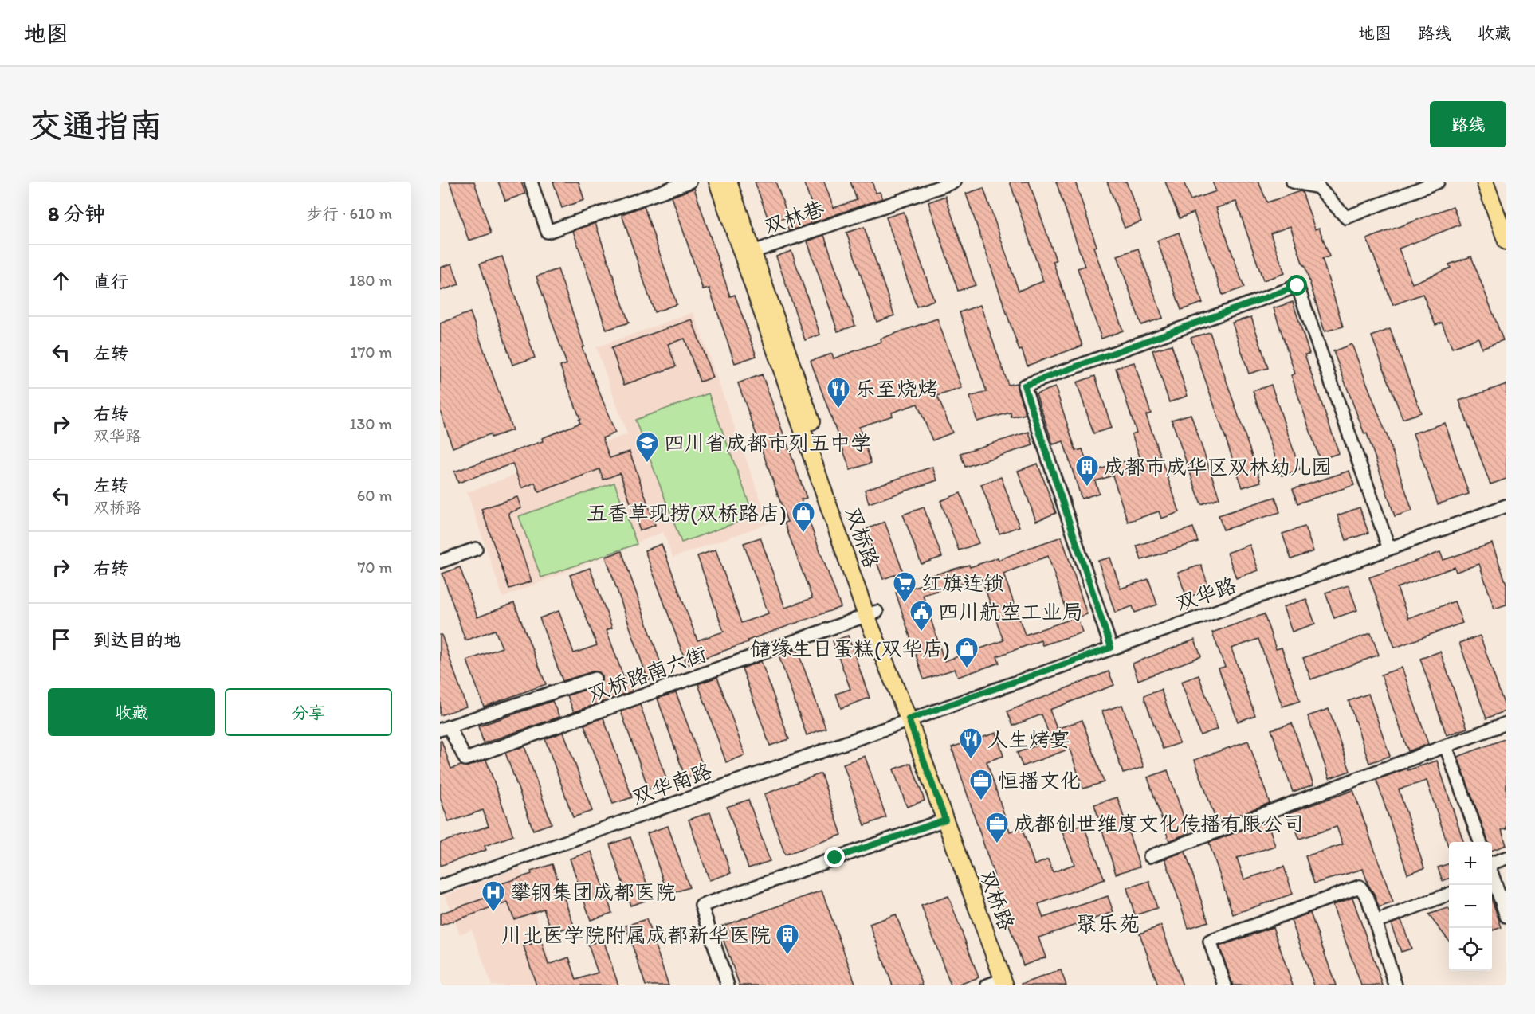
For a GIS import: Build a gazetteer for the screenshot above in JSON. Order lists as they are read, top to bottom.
{
  "streets": {
    "main road": ["双桥路"],
    "street": [
      "双林巷",
      "双华路",
      "双桥路南六街",
      "双华南路"
    ]
  },
  "crossings": [
    ["双林巷", "双桥路"],
    ["双桥路", "双华路"],
    ["双桥路", "双桥路南六街"],
    ["双桥路", "双华南路"],
    ["双华路", "双华南路"]
  ],
  "districts": ["聚乐苑"],
  "places": {
    "restaurant": ["乐至烧烤", "人生烤宴"],
    "school or university": ["四川省成都市列五中学"],
    "building": ["成都市成华区双林幼儿园", "川北医学院附属成都新华医院"],
    "shop": ["五香草现捞(双桥路店)", "储缘生日蛋糕(双华店)"],
    "supermarket": ["红旗连锁"],
    "public building": ["四川航空工业局"],
    "office": ["恒播文化", "成都创世维度文化传播有限公司"],
    "hospital": ["攀钢集团成都医院"]
  },
  "page": {
    "header": "地图",
    "nav": ["地图", "路线", "收藏"],
    "buttons": [
      "路线",
      ["收藏", "分享"]
    ],
    "title": "交通指南",
    "heading": ["8 分钟", "步行 · 610 m"],
    "list": [
      ["直行", "180 m"],
      ["左转", "170 m"],
      ["右转", "双华路", "130 m"],
      ["左转", "双桥路", "60 m"],
      ["右转", "70 m"],
      "到达目的地"
    ],
    "map_buttons": ["+", "−"]
  }
}
